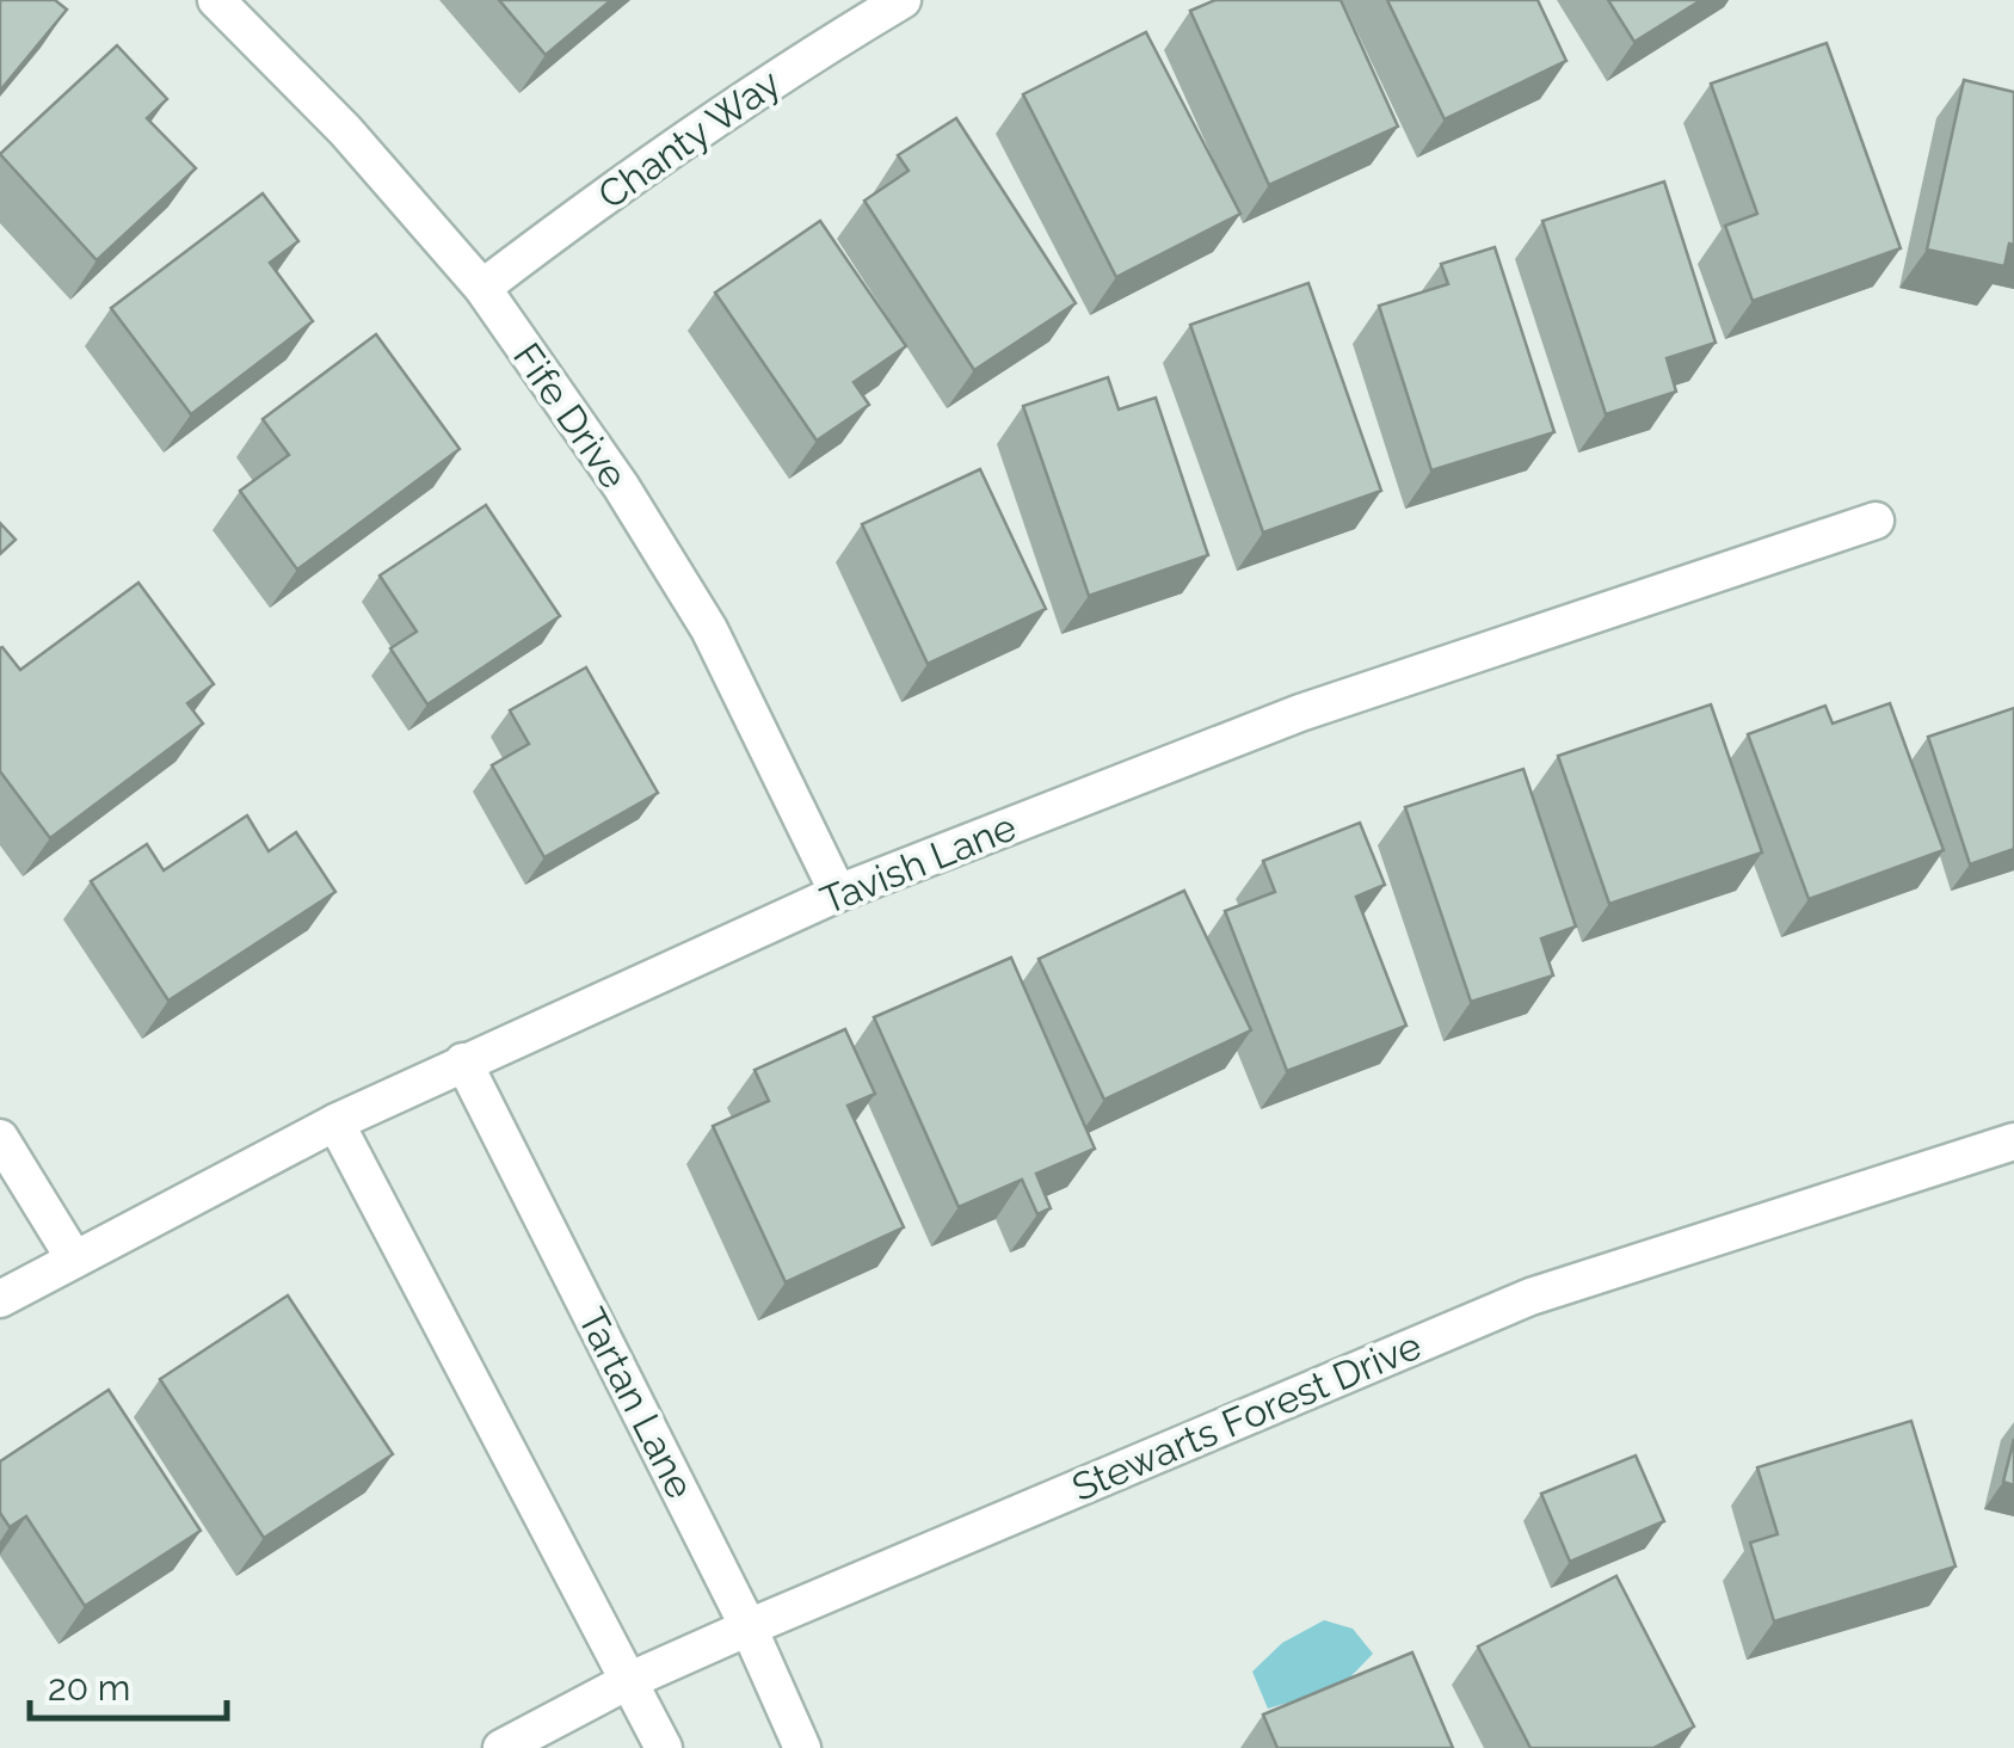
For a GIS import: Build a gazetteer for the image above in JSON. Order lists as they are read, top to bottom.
{
  "streets": {
    "street": [
      "Chanty Way",
      "Fife Drive",
      "Tavish Lane",
      "Tartan Lane",
      "Stewarts Forest Drive"
    ]
  },
  "crossings": [
    ["Chanty Way", "Fife Drive"],
    ["Fife Drive", "Tavish Lane"],
    ["Tavish Lane", "Tartan Lane"],
    ["Tartan Lane", "Stewarts Forest Drive"]
  ],
  "scale_bar": "20 m"
}
